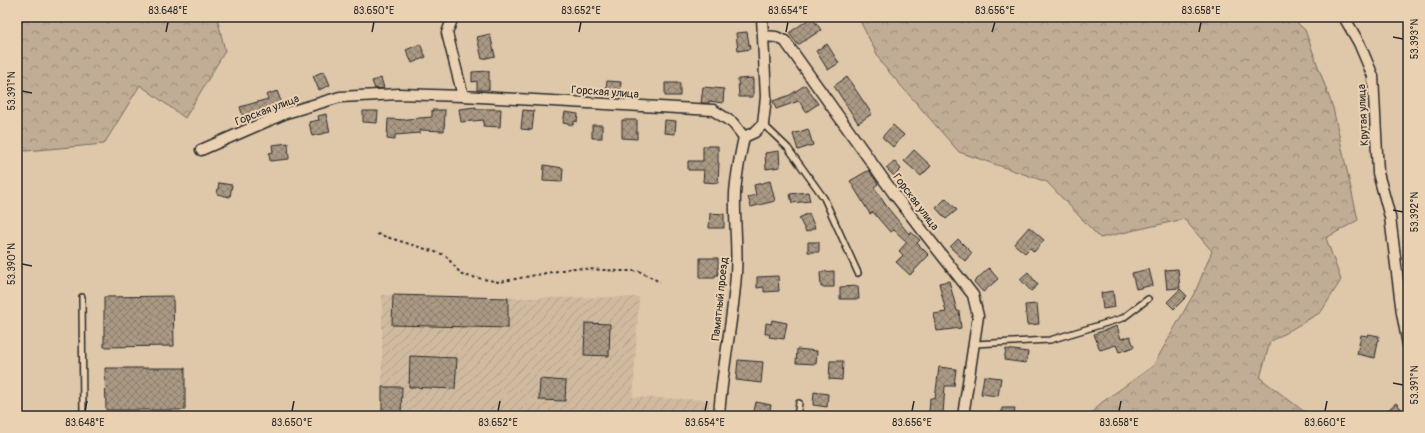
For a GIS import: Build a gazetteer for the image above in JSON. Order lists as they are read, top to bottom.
{
  "streets": {
    "street": ["Горская улица", "Крутая улица", "Памятный проезд"]
  },
  "crossings": [
    ["Горская улица", "Памятный проезд"]
  ],
  "coordinates": [
    "83.648°E",
    "83.650°E",
    "83.652°E",
    "83.654°E",
    "83.656°E",
    "83.658°E",
    "53.393°N",
    "53.391°N",
    "53.392°N",
    "53.390°N",
    "83.660°E"
  ]
}
